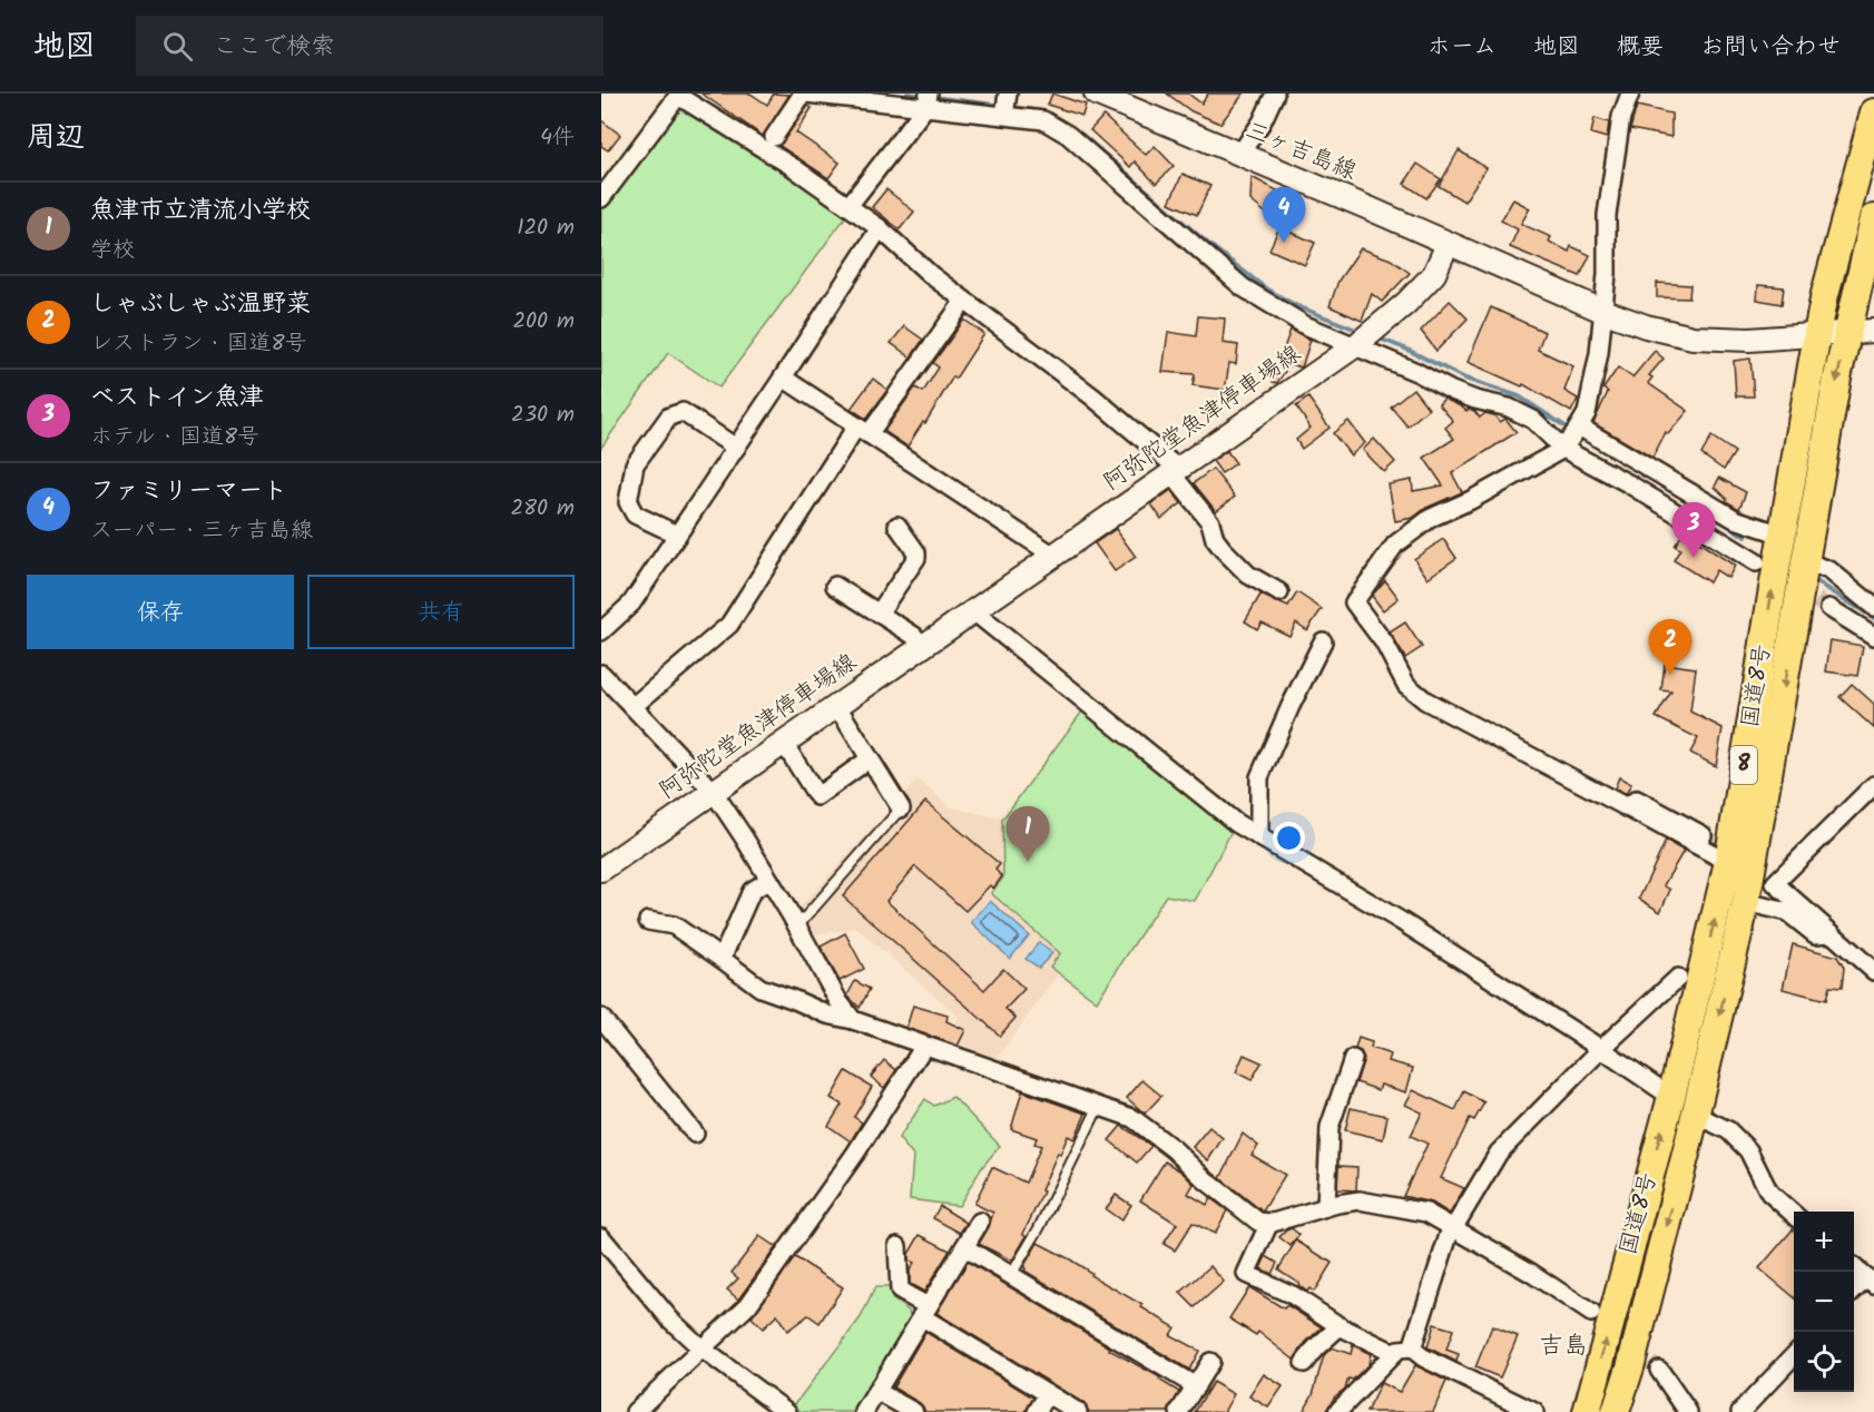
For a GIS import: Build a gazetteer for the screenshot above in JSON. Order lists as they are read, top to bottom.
{
  "streets": {
    "highway": ["国道8号", "8"],
    "main road": ["三ヶ吉島線", "阿弥陀堂魚津停車場線"]
  },
  "crossings": [
    ["三ヶ吉島線", "阿弥陀堂魚津停車場線"]
  ],
  "districts": ["吉島"],
  "page": {
    "header": "地図",
    "search": "ここで検索",
    "nav": [
      "ホーム",
      "地図",
      "概要",
      "お問い合わせ"
    ],
    "heading": ["周辺", "4件"],
    "list": [
      {
        "mark": "1",
        "name": "魚津市立清流小学校",
        "note": "学校",
        "value": "120 m"
      },
      {
        "mark": "2",
        "name": "しゃぶしゃぶ温野菜",
        "note": "レストラン · 国道8号",
        "value": "200 m"
      },
      {
        "mark": "3",
        "name": "ベストイン魚津",
        "note": "ホテル · 国道8号",
        "value": "230 m"
      },
      {
        "mark": "4",
        "name": "ファミリーマート",
        "note": "スーパー · 三ヶ吉島線",
        "value": "280 m"
      }
    ],
    "pins": [
      "4",
      "3",
      "2",
      "1"
    ],
    "buttons": ["保存", "共有"],
    "map_buttons": ["+", "−"]
  }
}
